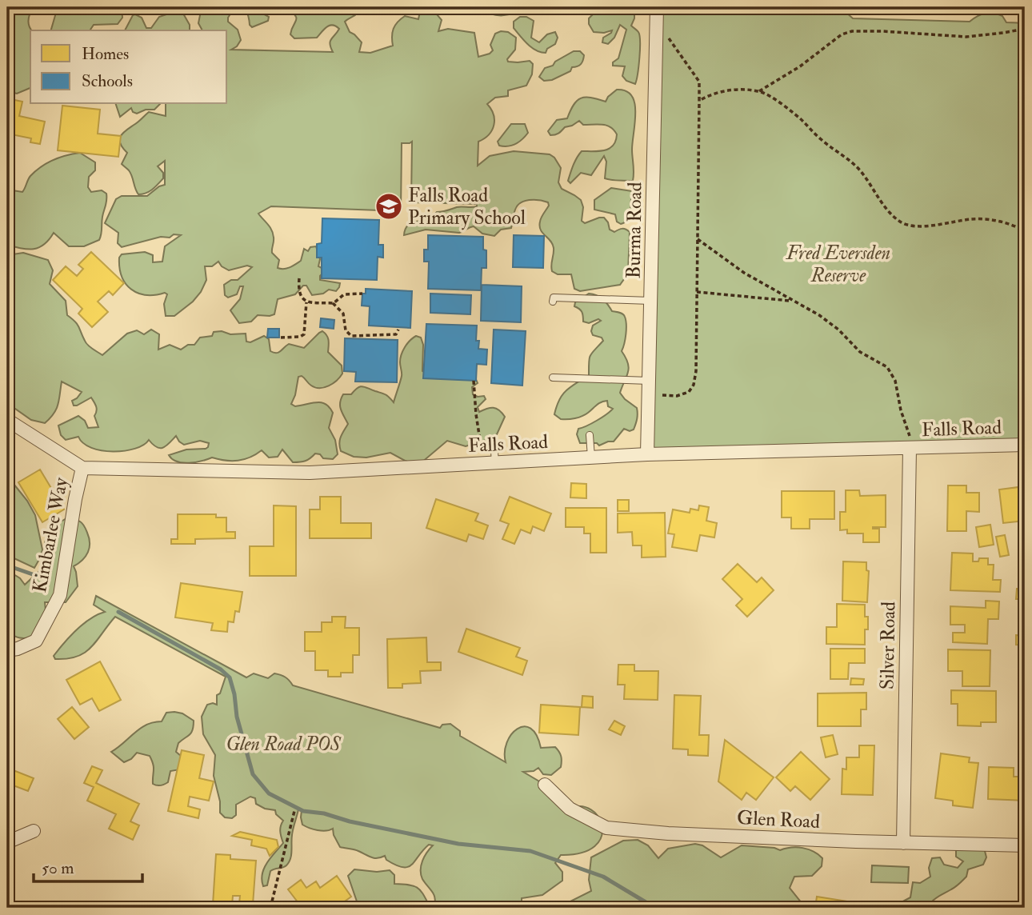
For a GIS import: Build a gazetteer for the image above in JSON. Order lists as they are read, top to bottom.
{
  "streets": {
    "street": [
      "Burma Road",
      "Falls Road",
      "Kimbarlee Way",
      "Silver Road",
      "Glen Road"
    ]
  },
  "crossings": [
    ["Burma Road", "Falls Road"],
    ["Falls Road", "Kimbarlee Way"],
    ["Falls Road", "Silver Road"],
    ["Silver Road", "Glen Road"]
  ],
  "parks": ["Fred Eversden Reserve", "Glen Road POS"],
  "places": {
    "school or university": ["Falls Road Primary School"]
  },
  "legend": ["Homes", "Schools"],
  "scale_bar": "50 m"
}
